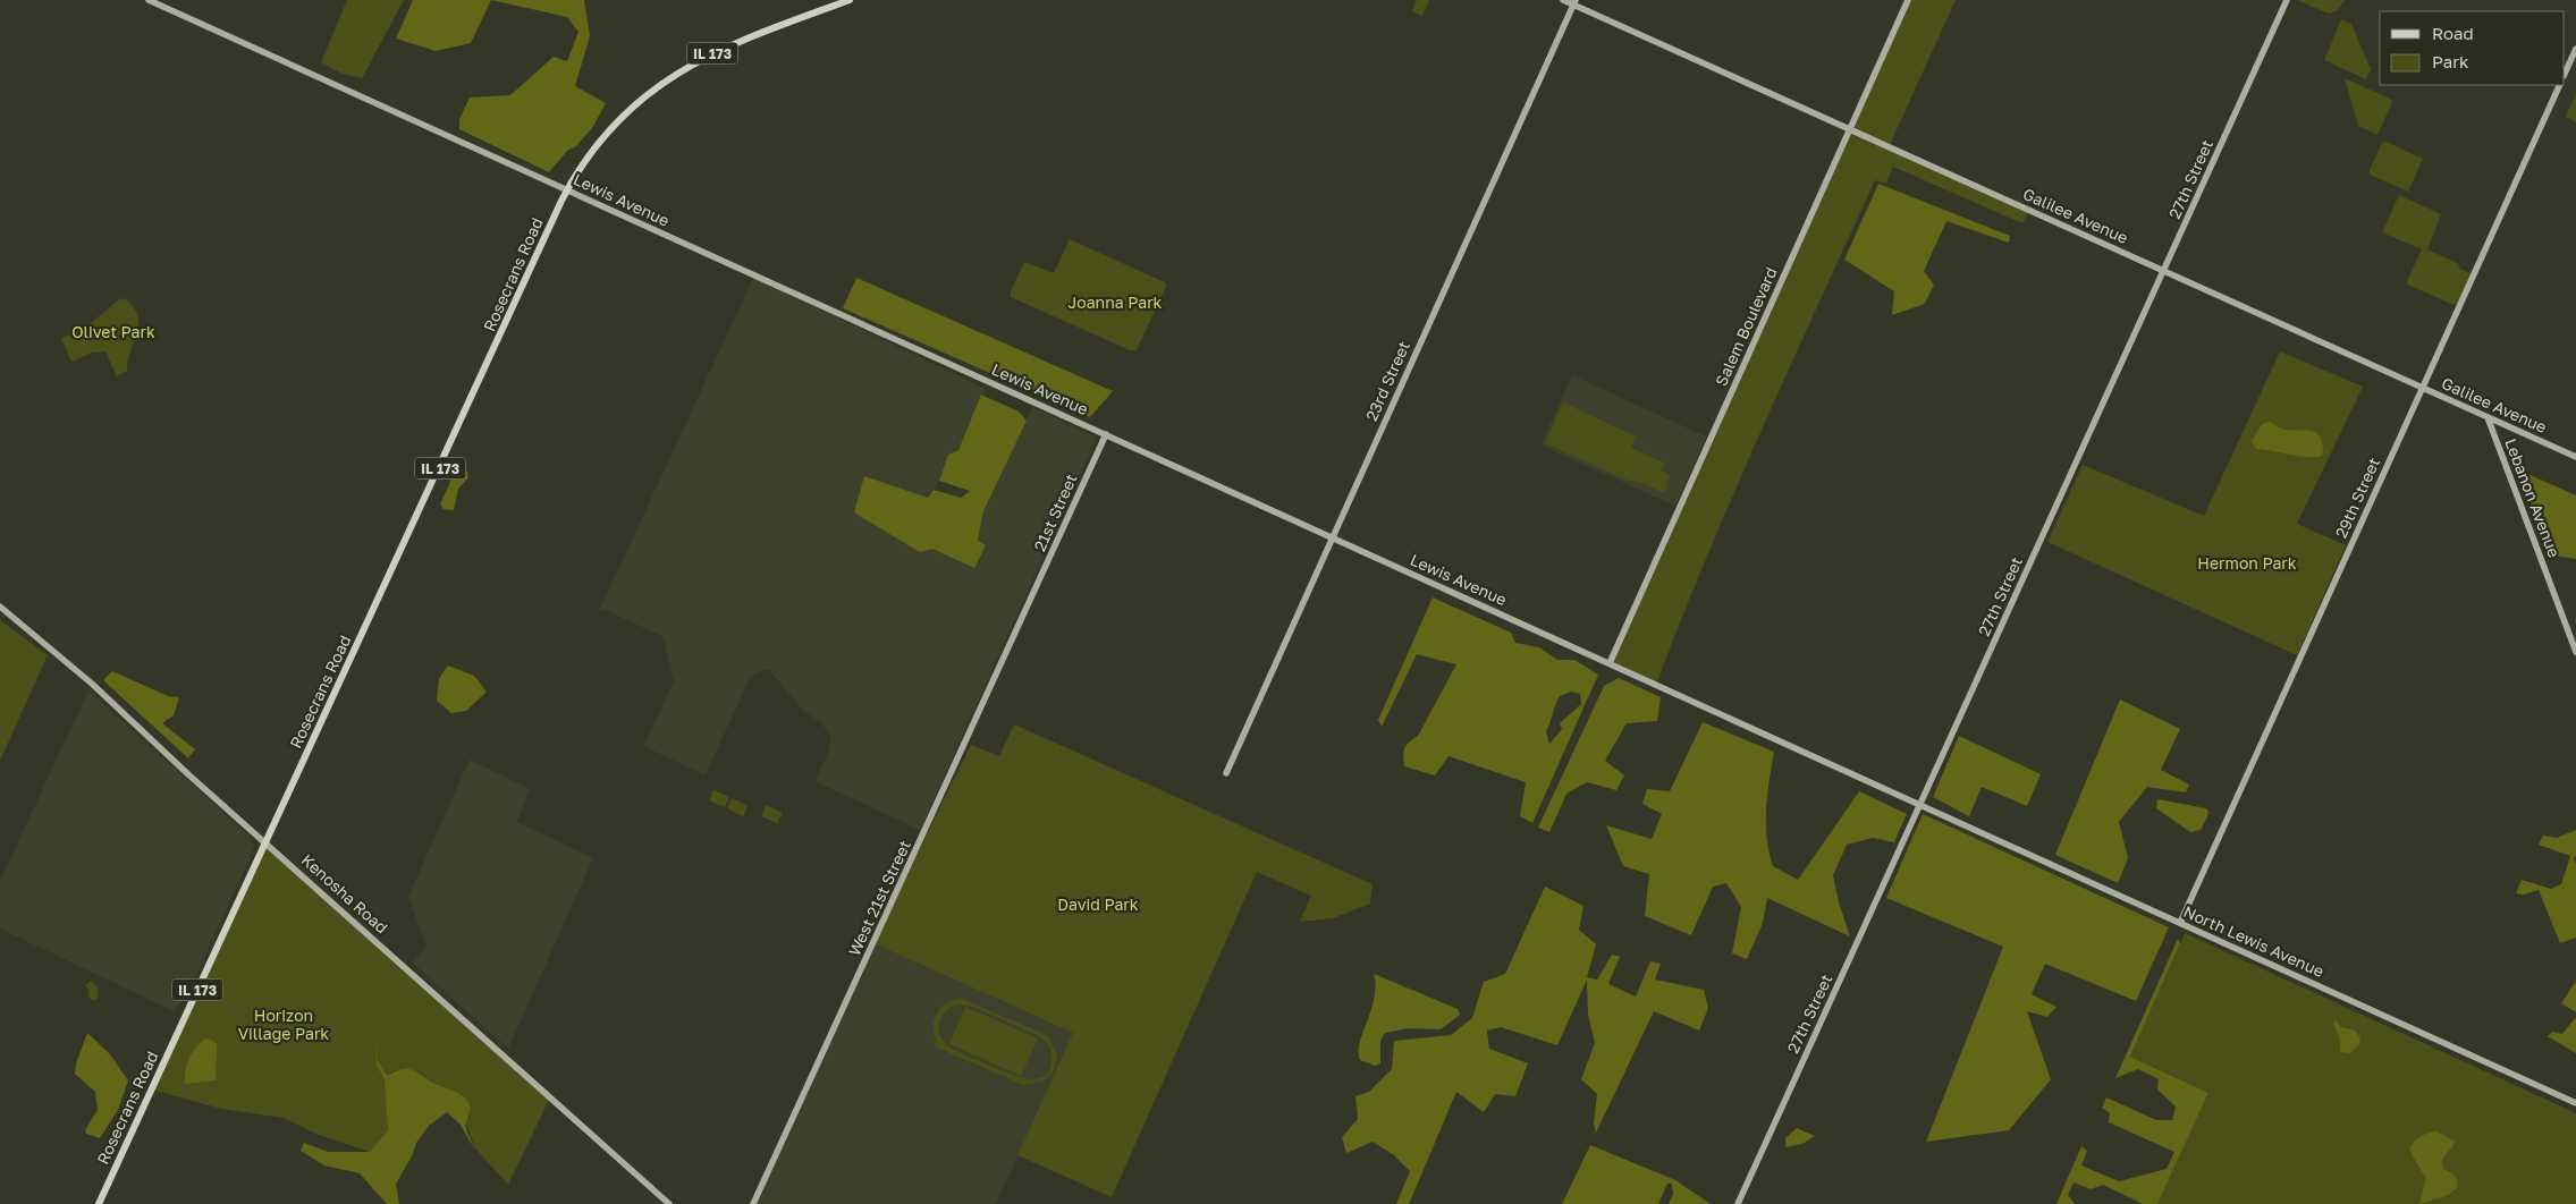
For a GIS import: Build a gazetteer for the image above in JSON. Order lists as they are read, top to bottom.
{
  "streets": {
    "main road": ["IL 173", "Rosecrans Road"],
    "street": [
      "27th Street",
      "Lewis Avenue",
      "Galilee Avenue",
      "Salem Boulevard",
      "23rd Street",
      "29th Street",
      "Lebanon Avenue",
      "21st Street",
      "Kenosha Road",
      "West 21st Street",
      "North Lewis Avenue"
    ]
  },
  "crossings": [
    ["IL 173", "Lewis Avenue"],
    ["IL 173", "Rosecrans Road"],
    ["27th Street", "Lewis Avenue"],
    ["27th Street", "Galilee Avenue"],
    ["27th Street", "North Lewis Avenue"],
    ["Lewis Avenue", "Rosecrans Road"],
    ["Lewis Avenue", "Salem Boulevard"],
    ["Lewis Avenue", "23rd Street"],
    ["Lewis Avenue", "21st Street"],
    ["Lewis Avenue", "North Lewis Avenue"],
    ["Galilee Avenue", "Salem Boulevard"],
    ["Galilee Avenue", "23rd Street"],
    ["Galilee Avenue", "29th Street"],
    ["Galilee Avenue", "Lebanon Avenue"],
    ["Rosecrans Road", "Kenosha Road"],
    ["29th Street", "North Lewis Avenue"],
    ["21st Street", "West 21st Street"]
  ],
  "parks": [
    "Joanna Park",
    "Olivet Park",
    "Hermon Park",
    "David Park",
    "Horizon Village Park"
  ],
  "legend": ["Road", "Park"]
}
